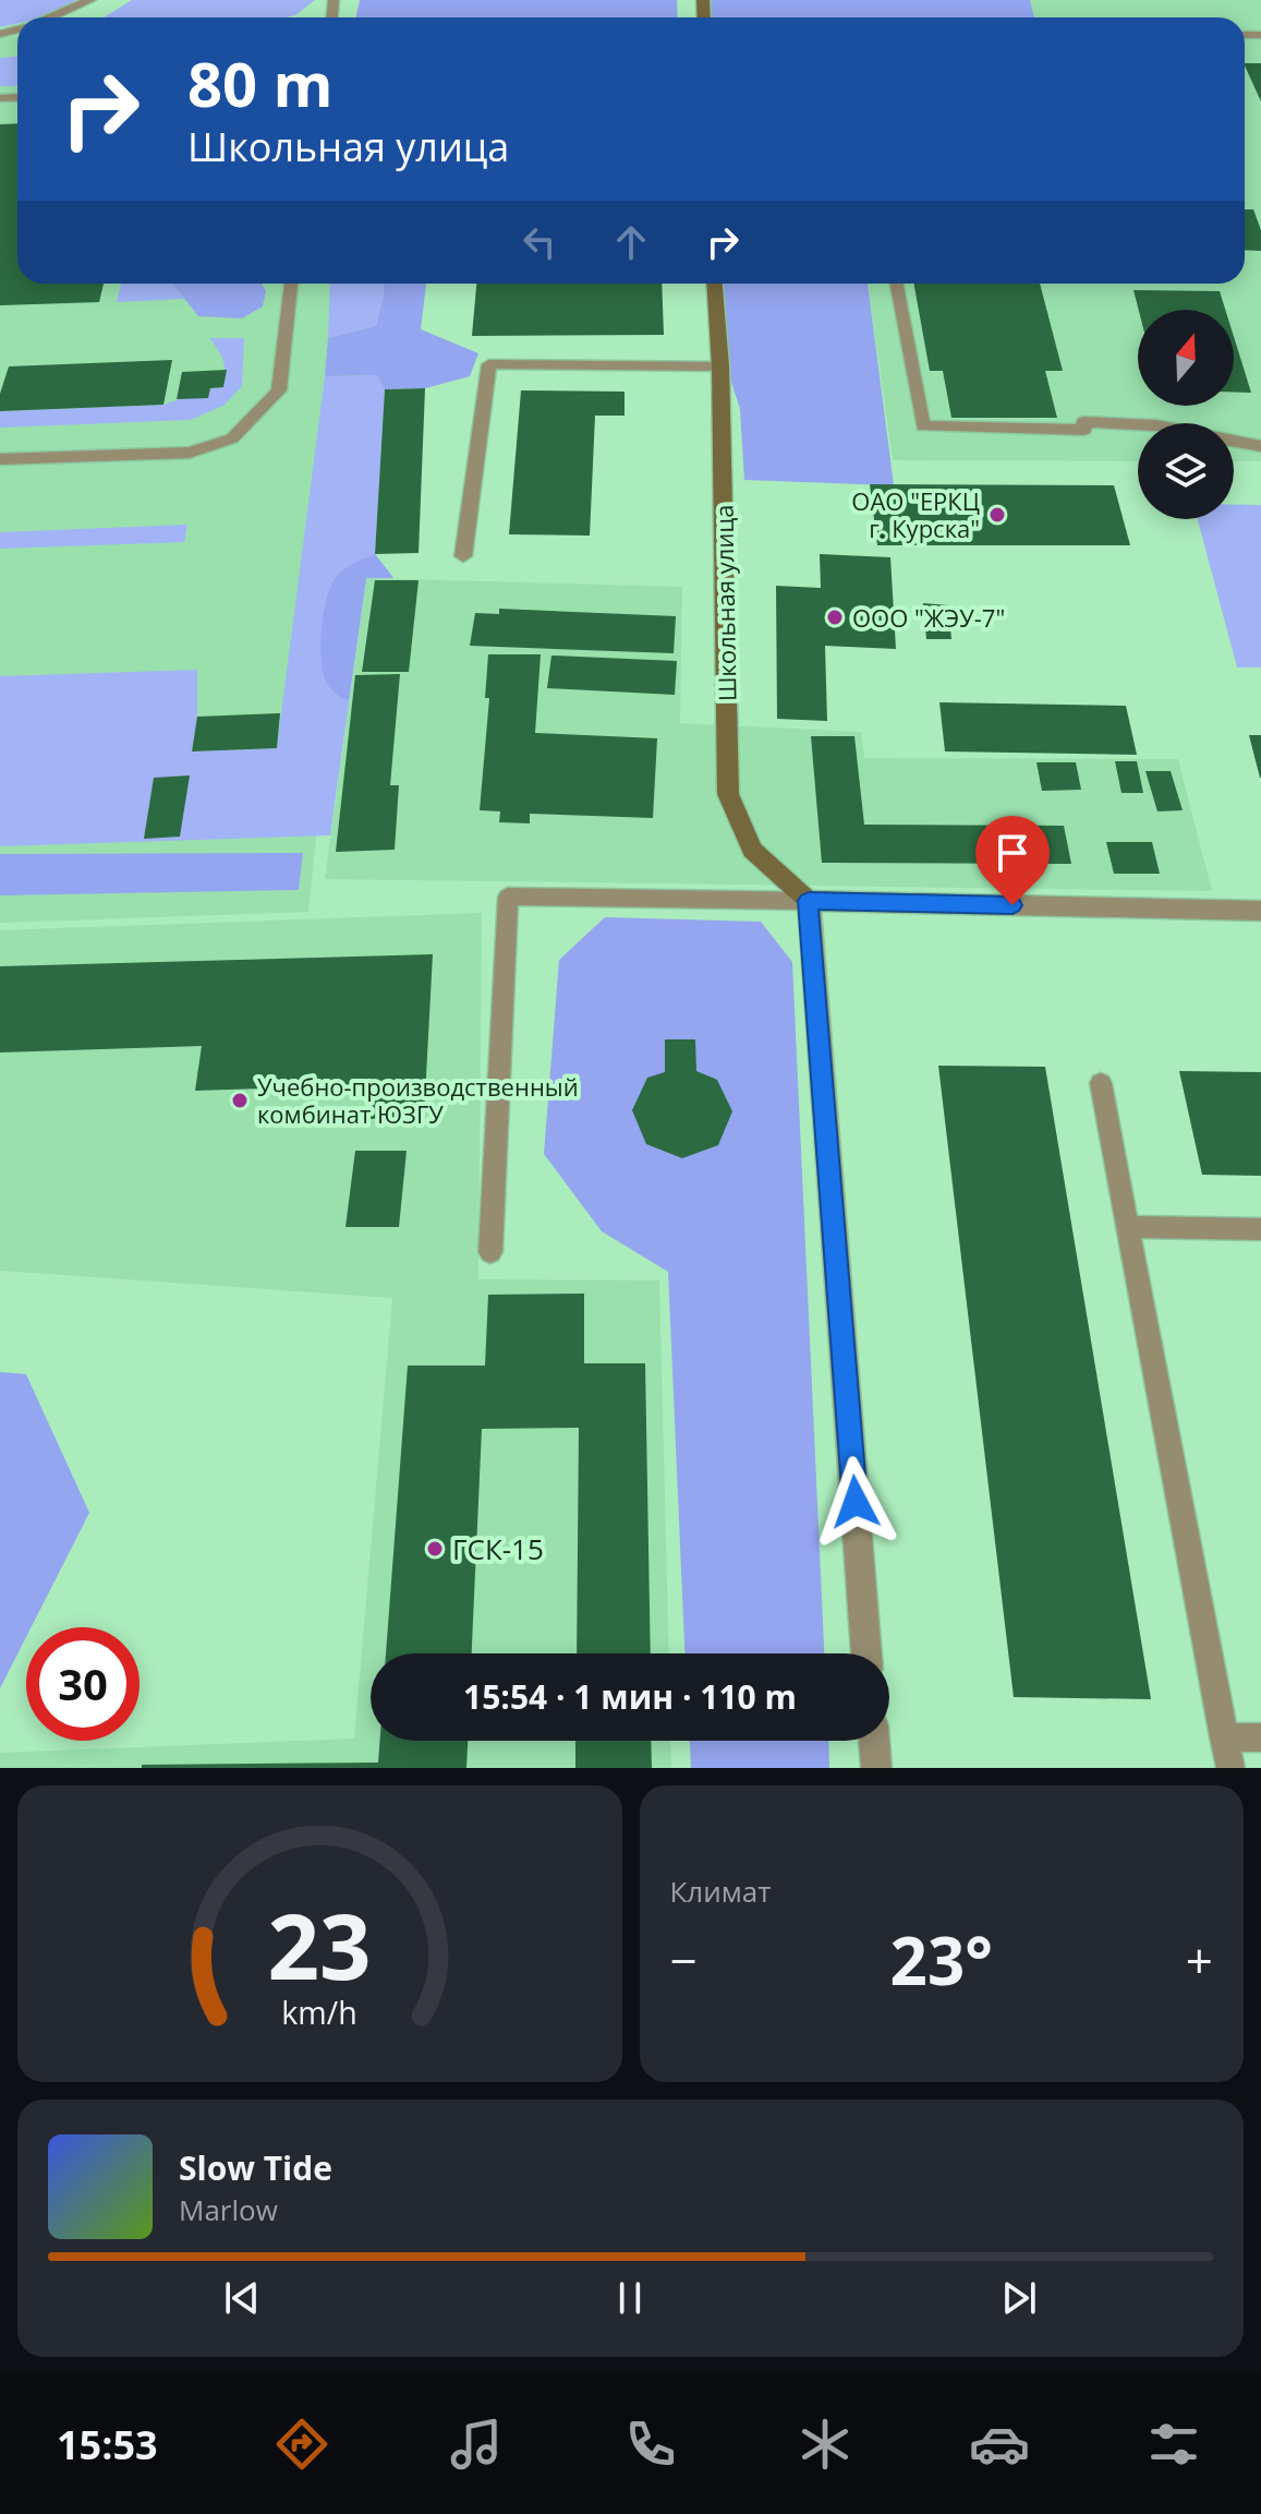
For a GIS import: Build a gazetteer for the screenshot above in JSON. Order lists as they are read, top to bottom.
{
  "streets": {
    "street": ["Школьная улица"]
  },
  "places": [
    "ОАО \"ЕРКЦ г. Курска\"",
    "ООО \"ЖЭУ-7\"",
    "Учебно-производственный комбинат ЮЗГУ",
    "ГСК-15"
  ],
  "north": "top",
  "page": {
    "turn": ["80 m", "Школьная улица"],
    "limit": "30",
    "trip": "15:54 · 1 мин · 110 m",
    "tile": "Климат",
    "heat": ["−", "23°", "+"],
    "song": ["Slow Tide", "Marlow"],
    "tabs": "15:53",
    "gauge": ["23", "km/h"]
  }
}
